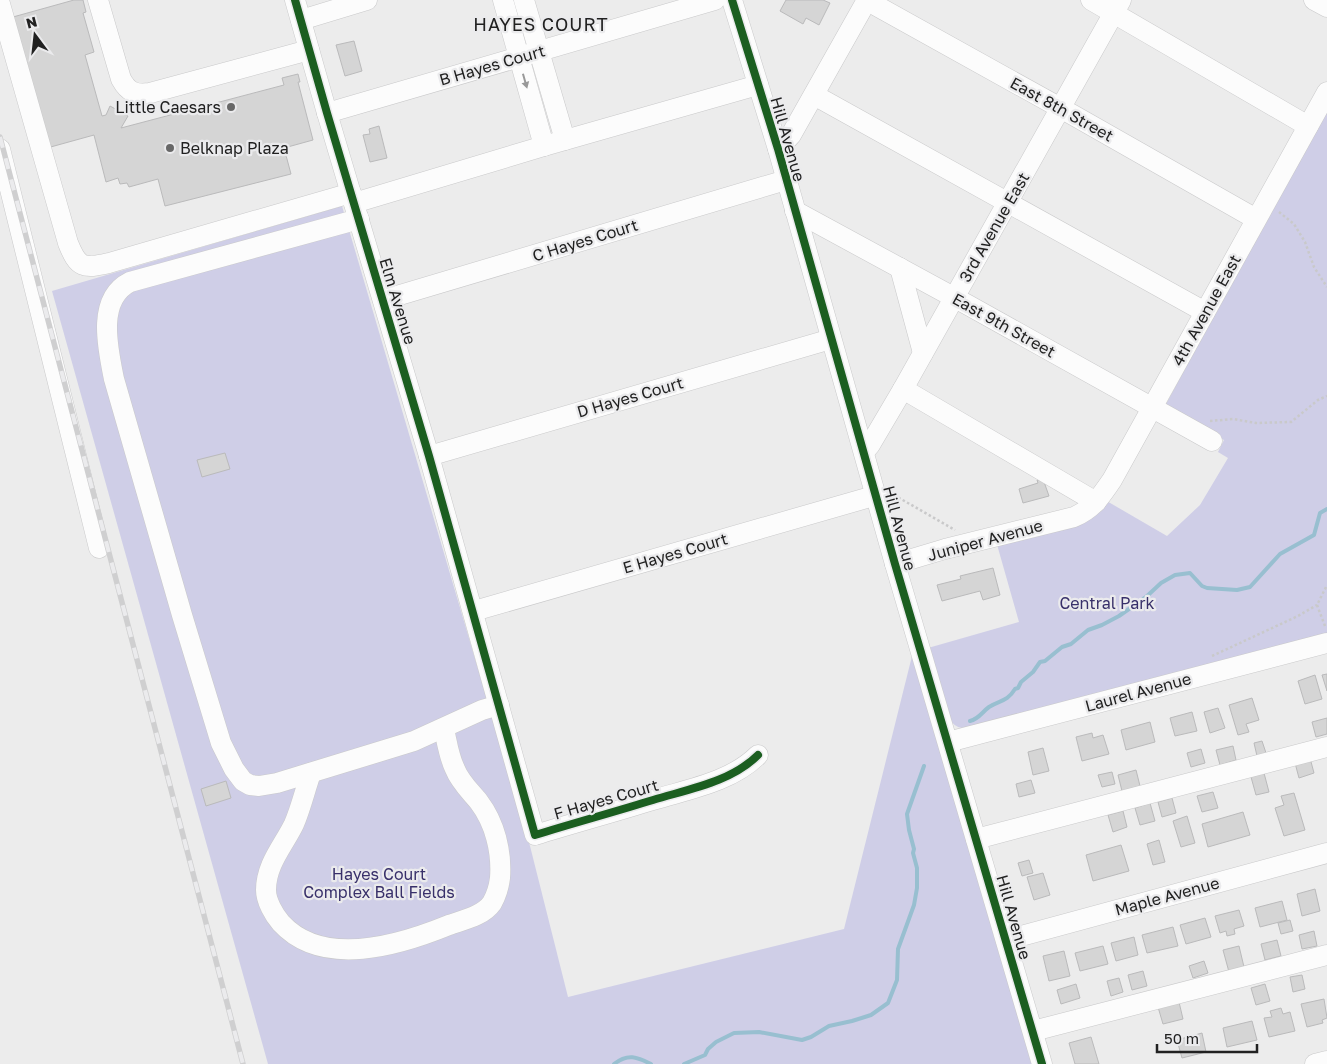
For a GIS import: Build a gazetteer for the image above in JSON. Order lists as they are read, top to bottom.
{
  "streets": {
    "street": [
      "B Hayes Court",
      "East 8th Street",
      "Hill Avenue",
      "3rd Avenue East",
      "C Hayes Court",
      "Elm Avenue",
      "4th Avenue East",
      "East 9th Street",
      "D Hayes Court",
      "Juniper Avenue",
      "E Hayes Court",
      "Laurel Avenue",
      "F Hayes Court",
      "Maple Avenue"
    ]
  },
  "crossings": [
    ["B Hayes Court", "Elm Avenue"],
    ["East 8th Street", "3rd Avenue East"],
    ["East 8th Street", "4th Avenue East"],
    ["Hill Avenue", "3rd Avenue East"],
    ["Hill Avenue", "C Hayes Court"],
    ["Hill Avenue", "East 9th Street"],
    ["Hill Avenue", "D Hayes Court"],
    ["Hill Avenue", "Juniper Avenue"],
    ["Hill Avenue", "E Hayes Court"],
    ["Hill Avenue", "Laurel Avenue"],
    ["Hill Avenue", "Maple Avenue"],
    ["3rd Avenue East", "East 9th Street"],
    ["C Hayes Court", "Elm Avenue"],
    ["Elm Avenue", "D Hayes Court"],
    ["Elm Avenue", "E Hayes Court"],
    ["Elm Avenue", "F Hayes Court"],
    ["4th Avenue East", "East 9th Street"],
    ["4th Avenue East", "Juniper Avenue"],
    ["E Hayes Court", "F Hayes Court"]
  ],
  "districts": ["HAYES COURT"],
  "parks": ["Central Park", "Hayes Court Complex Ball Fields"],
  "places": ["Little Caesars", "Belknap Plaza"],
  "scale_bar": "50 m",
  "north": "top"
}
